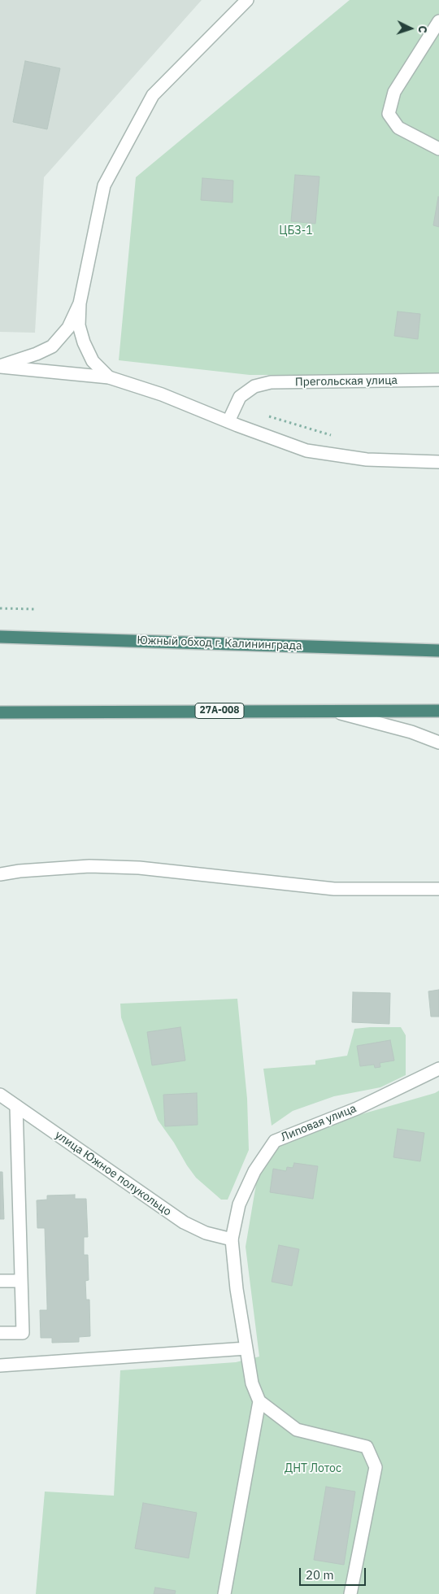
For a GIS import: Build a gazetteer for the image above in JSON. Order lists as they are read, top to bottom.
{
  "streets": {
    "highway": ["Южный обход г. Калининграда", "27А-008"],
    "street": ["Прегольская улица", "Липовая улица", "улица Южное полукольцо"]
  },
  "crossings": [
    ["Липовая улица", "улица Южное полукольцо"]
  ],
  "parks": ["ЦБЗ-1", "ДНТ Лотос"],
  "scale_bar": "20 m",
  "north": "right"
}
